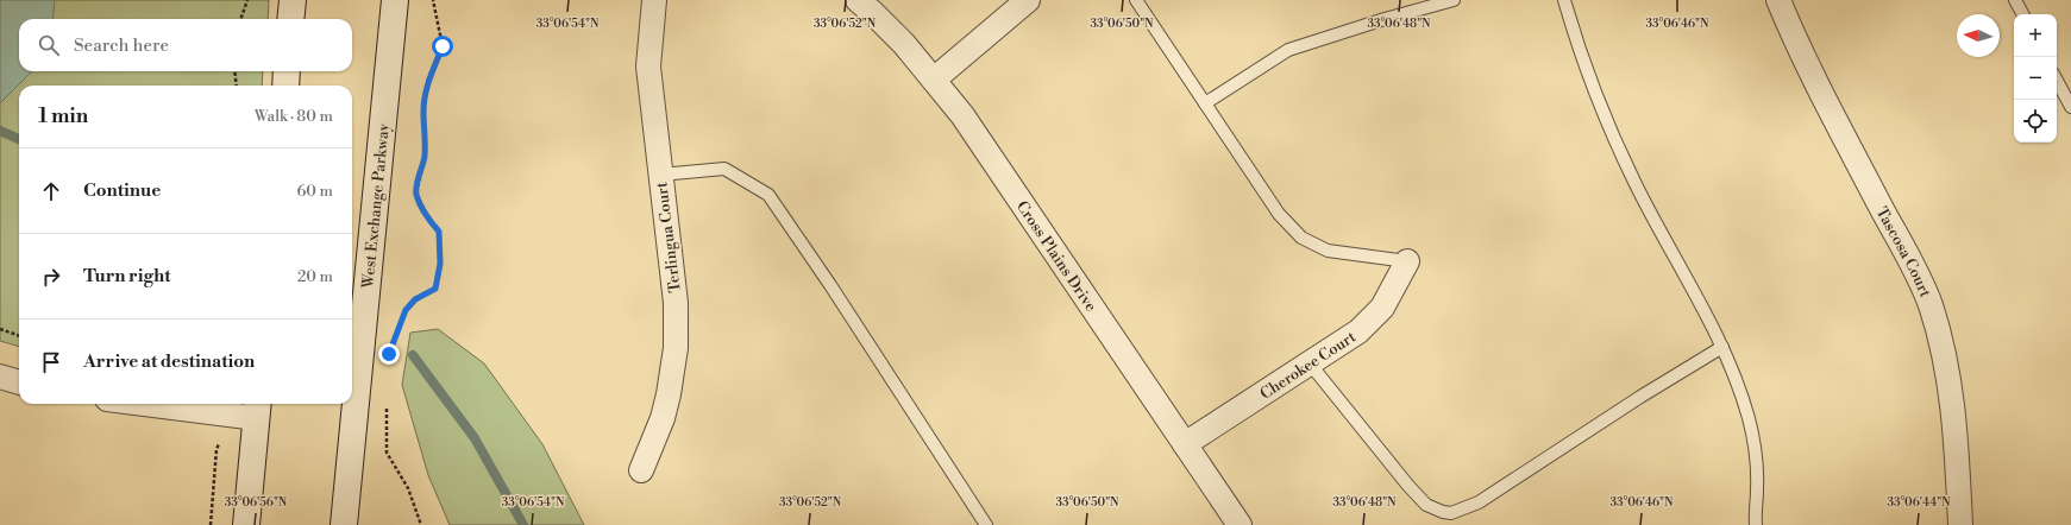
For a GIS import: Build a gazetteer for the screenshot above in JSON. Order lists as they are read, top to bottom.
{
  "streets": {
    "main road": ["West Exchange Parkway"],
    "street": [
      "Terlingua Court",
      "Tascosa Court",
      "Cross Plains Drive",
      "Cherokee Court"
    ]
  },
  "crossings": [
    ["Cross Plains Drive", "Cherokee Court"]
  ],
  "north": "left",
  "page": {
    "map_buttons": ["+", "−"],
    "search": "Search here",
    "heading": ["1 min", "Walk · 80 m"],
    "list": [
      ["Continue", "60 m"],
      ["Turn right", "20 m"],
      "Arrive at destination"
    ]
  },
  "coordinates": [
    "33°06'54\"N",
    "33°06'52\"N",
    "33°06'50\"N",
    "33°06'48\"N",
    "33°06'46\"N",
    "33°06'56\"N",
    "33°06'44\"N"
  ]
}
